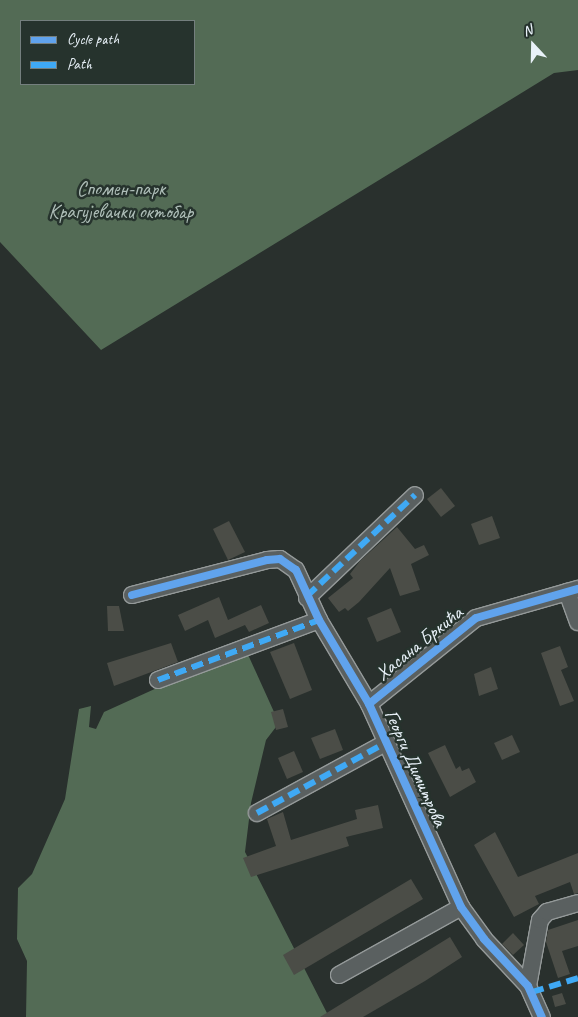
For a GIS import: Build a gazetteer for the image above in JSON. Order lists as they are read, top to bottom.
{
  "streets": {
    "street": ["Хасана Бркића", "Георги Димитрова"]
  },
  "crossings": [
    ["Хасана Бркића", "Георги Димитрова"]
  ],
  "parks": ["Спомен-парк Крагујевачки октобар"],
  "legend": ["Cycle path", "Path"],
  "north": "top"
}
